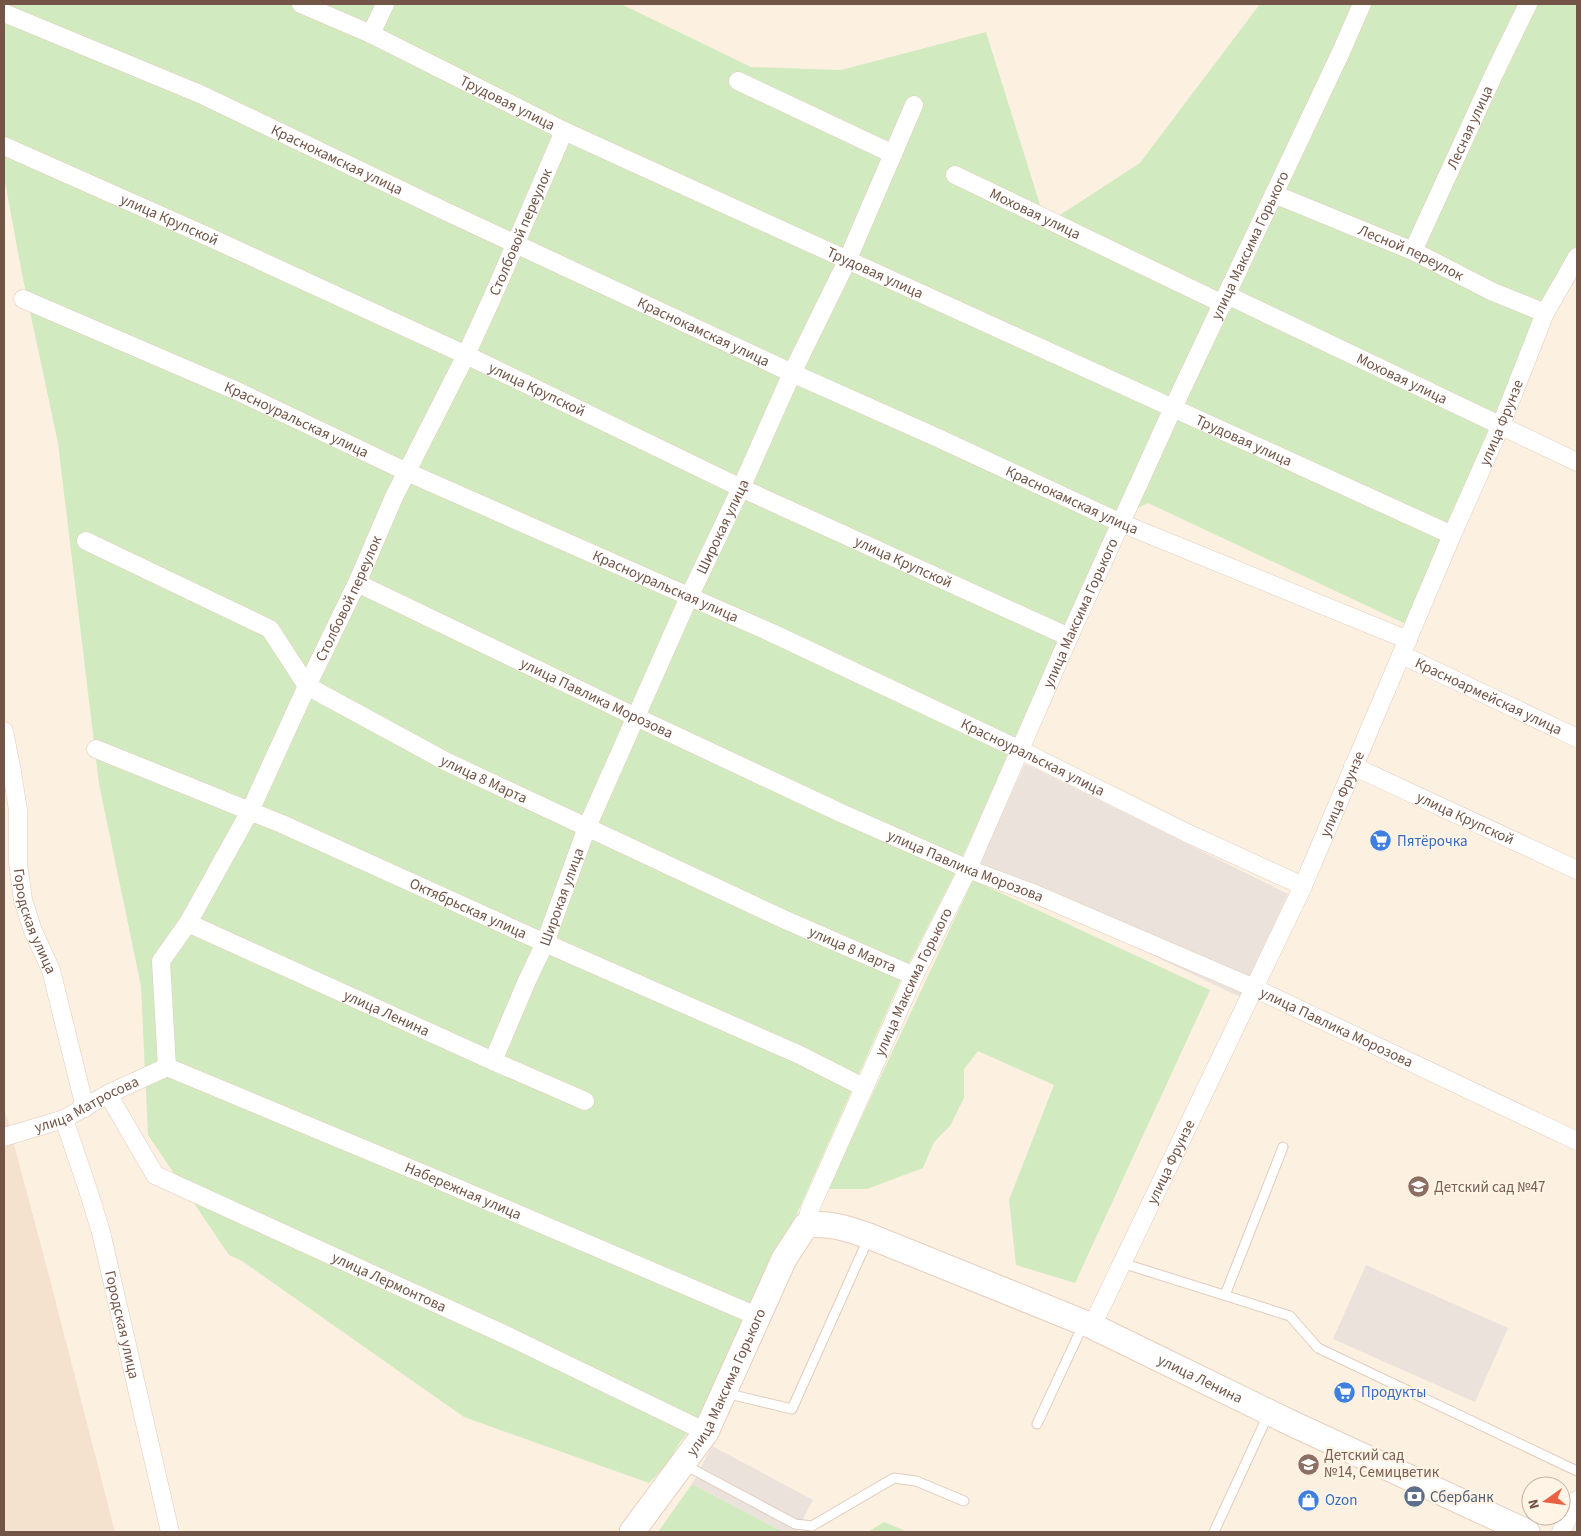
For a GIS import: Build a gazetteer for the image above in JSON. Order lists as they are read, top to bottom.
{
  "streets": {
    "street": [
      "Трудовая улица",
      "Лесная улица",
      "Краснокамская улица",
      "Моховая улица",
      "улица Крупской",
      "Столбовой переулок",
      "улица Максима Горького",
      "Лесной переулок",
      "Красноуральская улица",
      "улица Фрунзе",
      "Широкая улица",
      "Красноармейская улица",
      "улица Павлика Морозова",
      "улица 8 Марта",
      "Октябрьская улица",
      "Городская улица",
      "улица Ленина",
      "улица Матросова",
      "Набережная улица",
      "улица Лермонтова"
    ]
  },
  "crossings": [
    ["Трудовая улица", "Столбовой переулок"],
    ["Трудовая улица", "улица Максима Горького"],
    ["Трудовая улица", "улица Фрунзе"],
    ["Трудовая улица", "Широкая улица"],
    ["Лесная улица", "Лесной переулок"],
    ["Краснокамская улица", "Столбовой переулок"],
    ["Краснокамская улица", "улица Максима Горького"],
    ["Краснокамская улица", "улица Фрунзе"],
    ["Краснокамская улица", "Широкая улица"],
    ["Краснокамская улица", "Красноармейская улица"],
    ["Моховая улица", "улица Максима Горького"],
    ["Моховая улица", "улица Фрунзе"],
    ["улица Крупской", "Столбовой переулок"],
    ["улица Крупской", "улица Максима Горького"],
    ["улица Крупской", "улица Фрунзе"],
    ["улица Крупской", "Широкая улица"],
    ["Столбовой переулок", "Красноуральская улица"],
    ["Столбовой переулок", "улица Павлика Морозова"],
    ["Столбовой переулок", "улица 8 Марта"],
    ["Столбовой переулок", "Октябрьская улица"],
    ["Столбовой переулок", "улица Ленина"],
    ["Столбовой переулок", "улица Матросова"],
    ["Столбовой переулок", "Набережная улица"],
    ["улица Максима Горького", "Лесной переулок"],
    ["улица Максима Горького", "Красноуральская улица"],
    ["улица Максима Горького", "улица Павлика Морозова"],
    ["улица Максима Горького", "улица 8 Марта"],
    ["улица Максима Горького", "Октябрьская улица"],
    ["улица Максима Горького", "Набережная улица"],
    ["улица Максима Горького", "улица Лермонтова"],
    ["Лесной переулок", "улица Фрунзе"],
    ["Красноуральская улица", "улица Фрунзе"],
    ["Красноуральская улица", "Широкая улица"],
    ["улица Фрунзе", "Красноармейская улица"],
    ["улица Фрунзе", "улица Павлика Морозова"],
    ["улица Фрунзе", "улица Ленина"],
    ["Широкая улица", "улица Павлика Морозова"],
    ["Широкая улица", "улица 8 Марта"],
    ["Широкая улица", "Октябрьская улица"],
    ["Широкая улица", "улица Ленина"],
    ["Городская улица", "улица Матросова"],
    ["улица Матросова", "Набережная улица"],
    ["улица Матросова", "улица Лермонтова"]
  ],
  "places": {
    "supermarket": ["Пятёрочка", "Продукты"],
    "school or university": ["Детский сад №47", "Детский сад №14, Семицветик"],
    "bank": ["Сбербанк"],
    "shop": ["Ozon"]
  },
  "north": "left"
}
